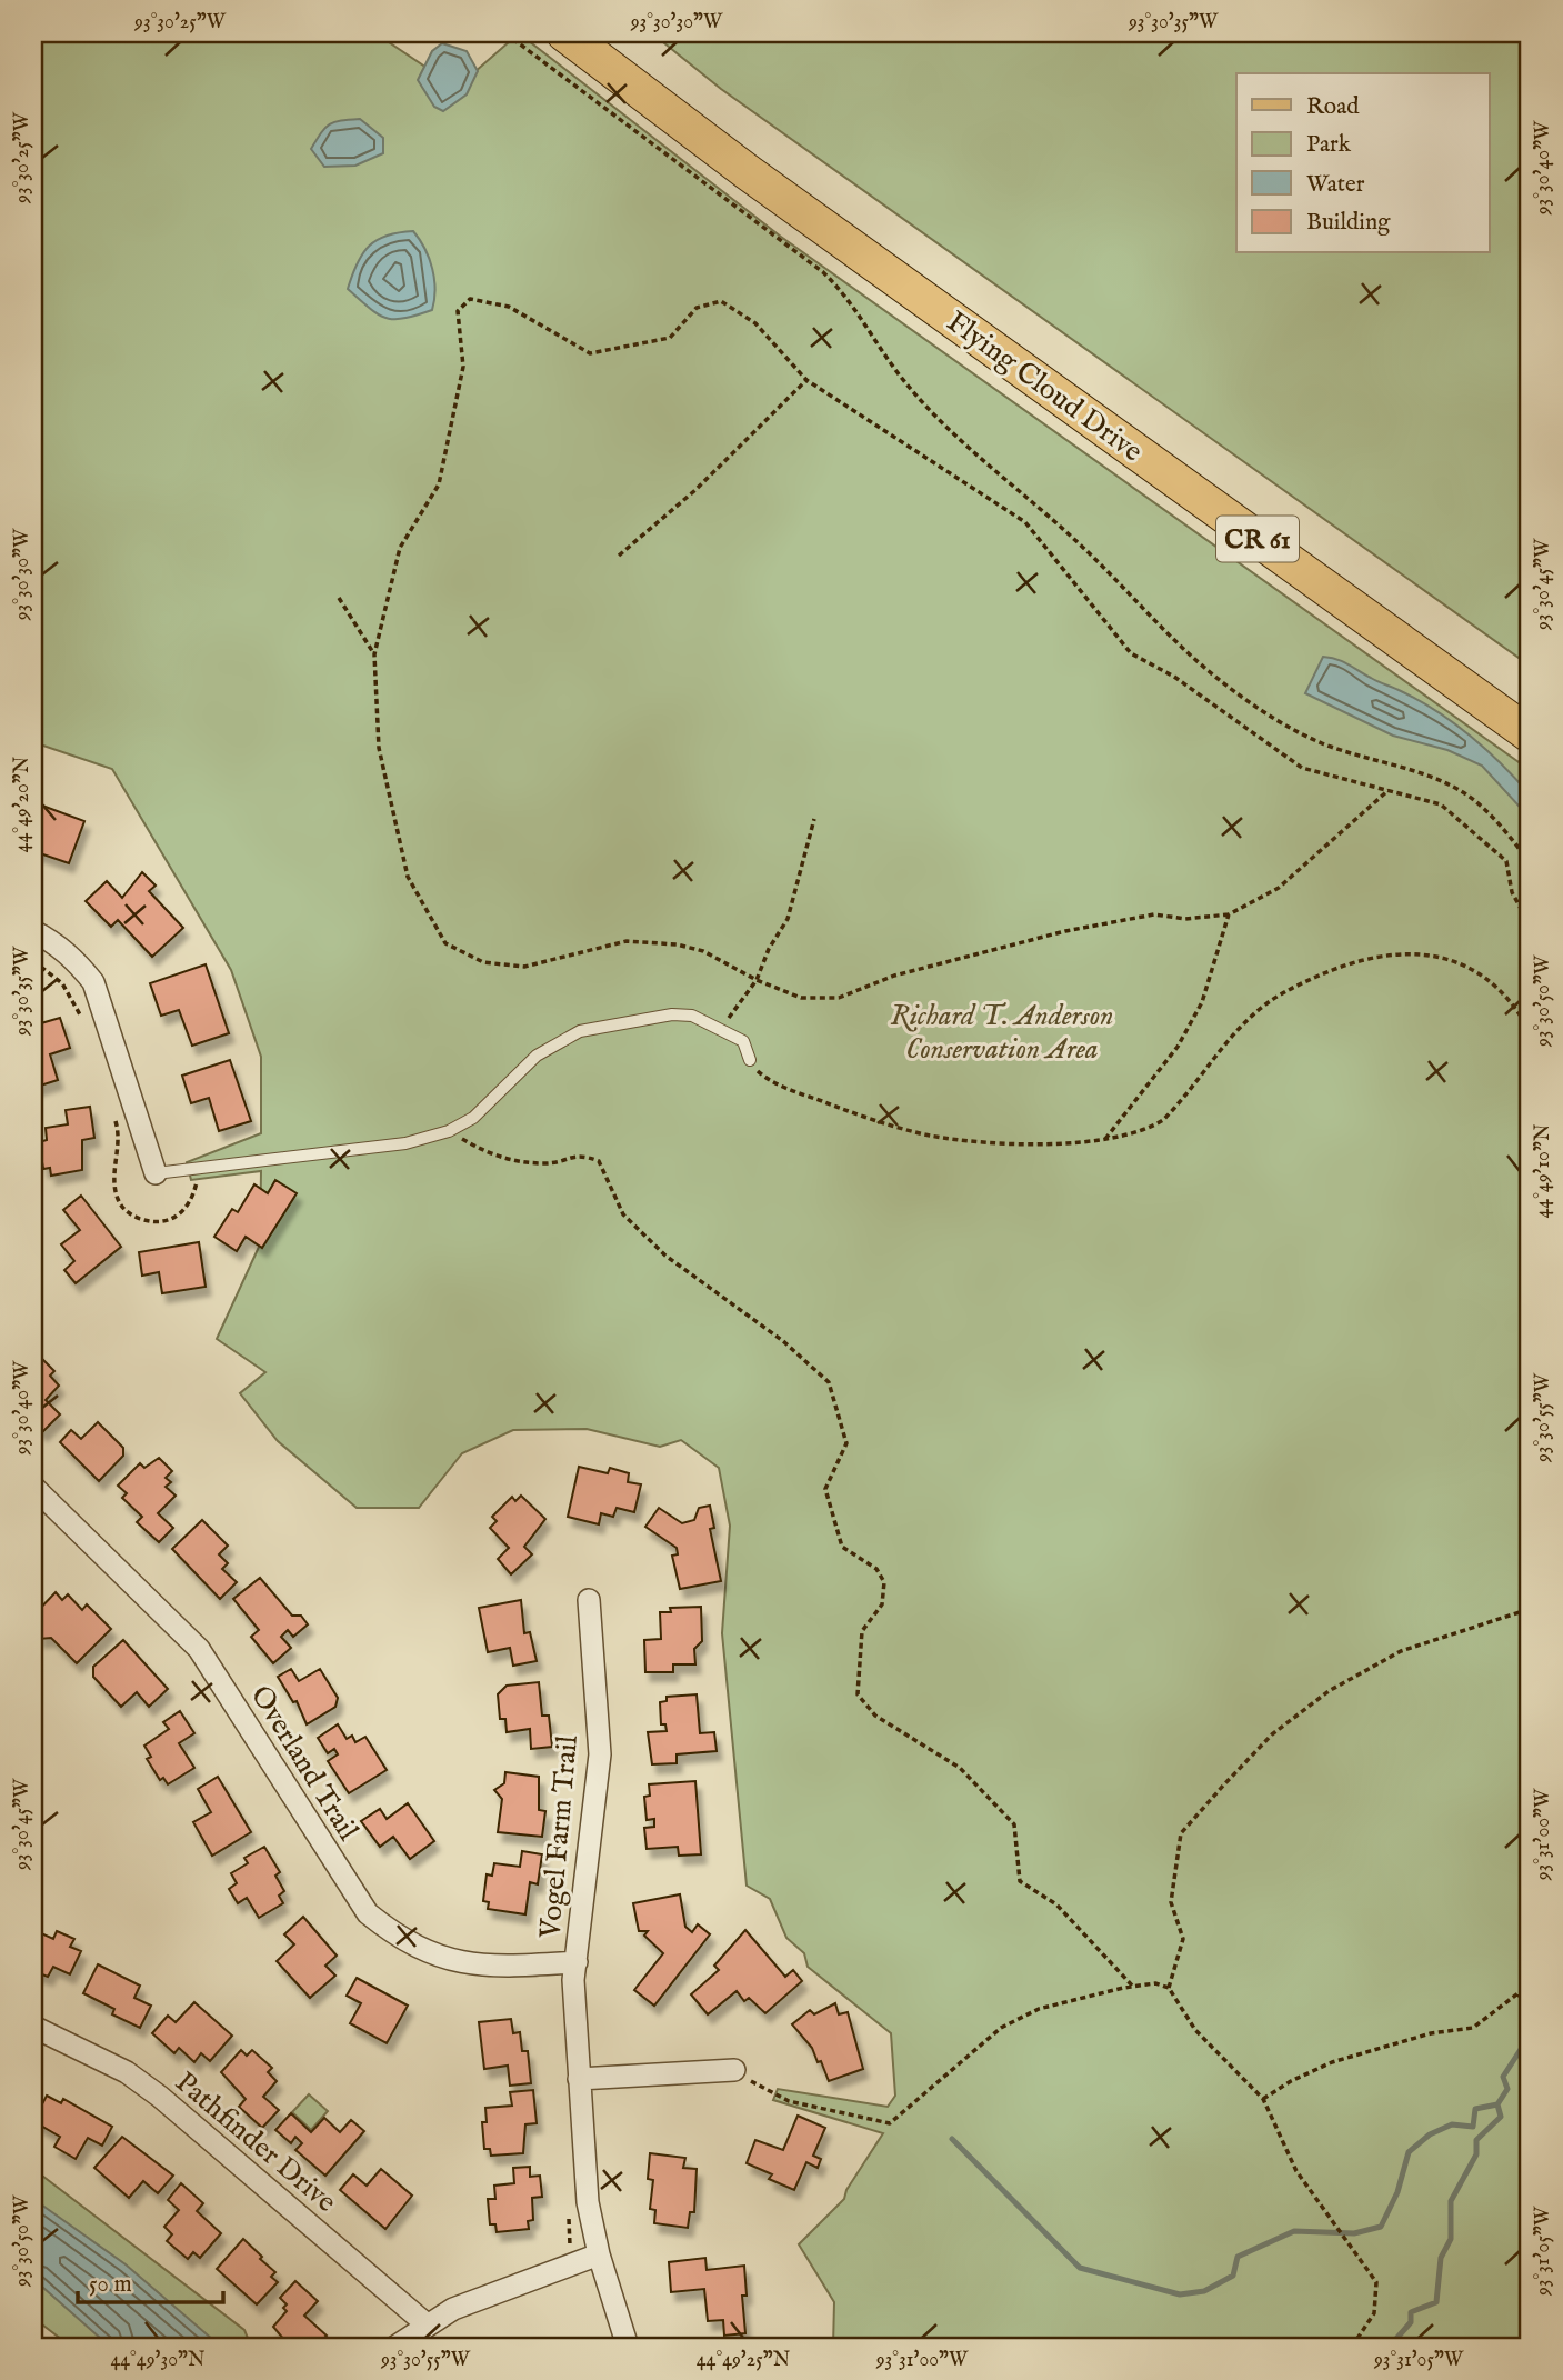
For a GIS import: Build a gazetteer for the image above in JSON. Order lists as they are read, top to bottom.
{
  "streets": {
    "main road": ["Flying Cloud Drive", "CR 61"],
    "street": ["Overland Trail", "Vogel Farm Trail", "Pathfinder Drive"]
  },
  "crossings": [
    ["Overland Trail", "Vogel Farm Trail"]
  ],
  "parks": ["Richard T. Anderson Conservation Area"],
  "legend": [
    "Road",
    "Park",
    "Water",
    "Building"
  ],
  "scale_bar": "50 m",
  "coordinates": [
    "93°30'25\"W",
    "93°30'30\"W",
    "93°30'35\"W",
    "93°30'40\"W",
    "93°30'45\"W",
    "44°49'20\"N",
    "93°30'50\"W",
    "44°49'10\"N",
    "93°30'55\"W",
    "93°31'00\"W",
    "93°31'05\"W",
    "44°49'30\"N",
    "44°49'25\"N"
  ]
}
